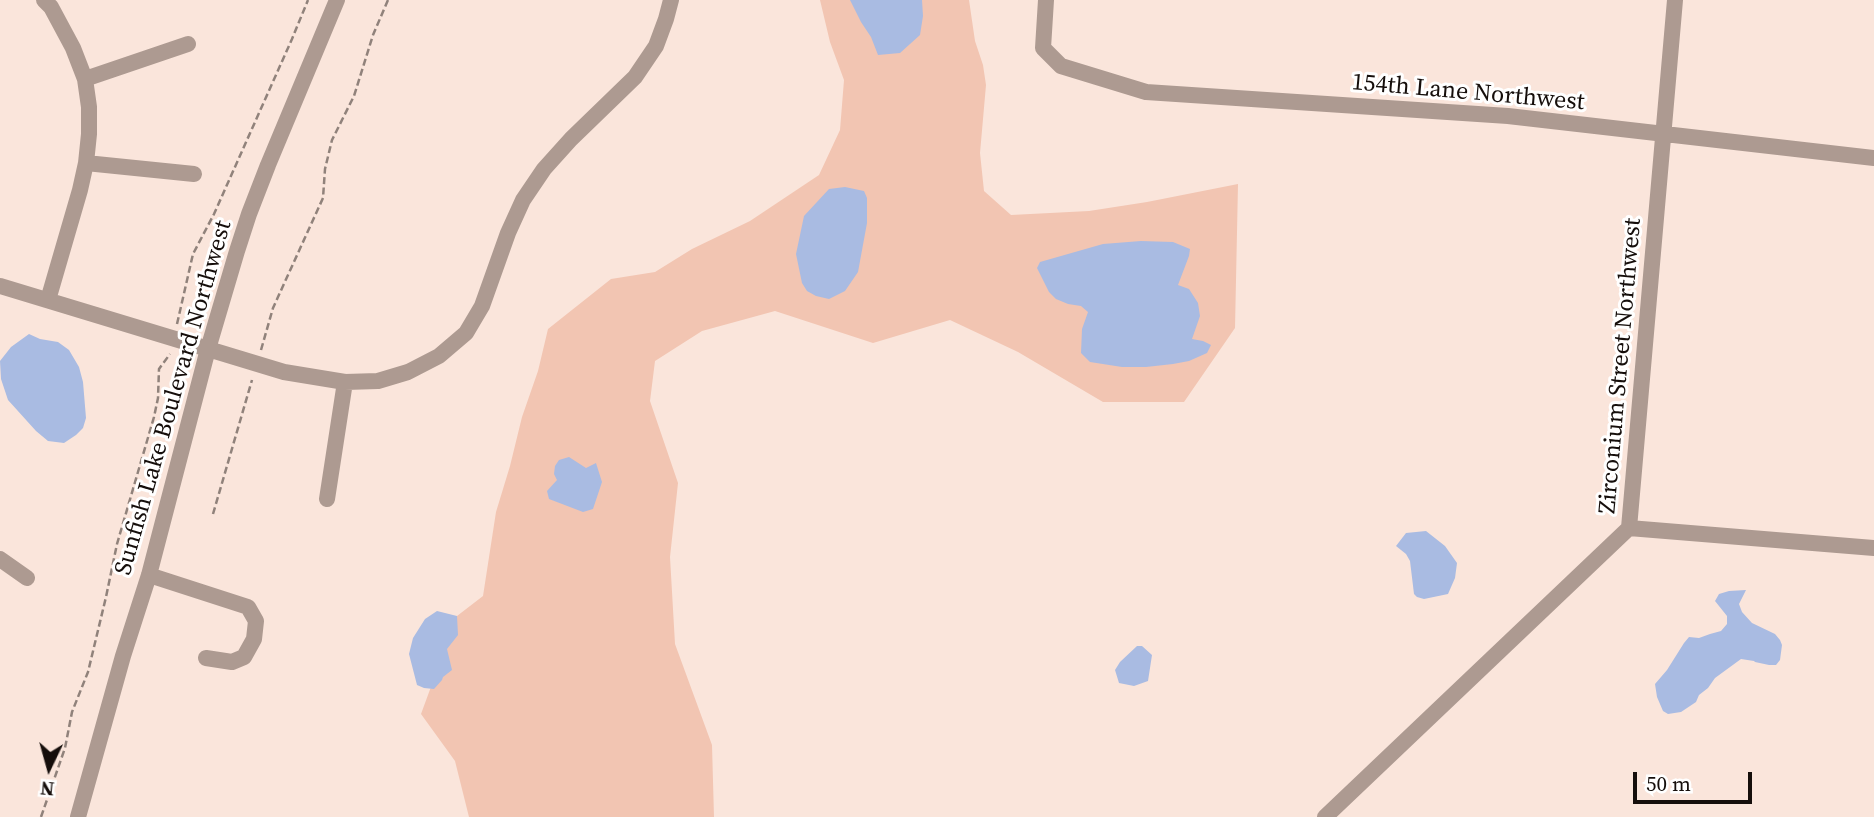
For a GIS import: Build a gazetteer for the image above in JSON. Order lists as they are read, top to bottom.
{
  "streets": {
    "street": ["154th Lane Northwest", "Zirconium Street Northwest", "Sunfish Lake Boulevard Northwest"]
  },
  "crossings": [
    ["154th Lane Northwest", "Zirconium Street Northwest"]
  ],
  "scale_bar": "50 m",
  "north": "bottom"
}
